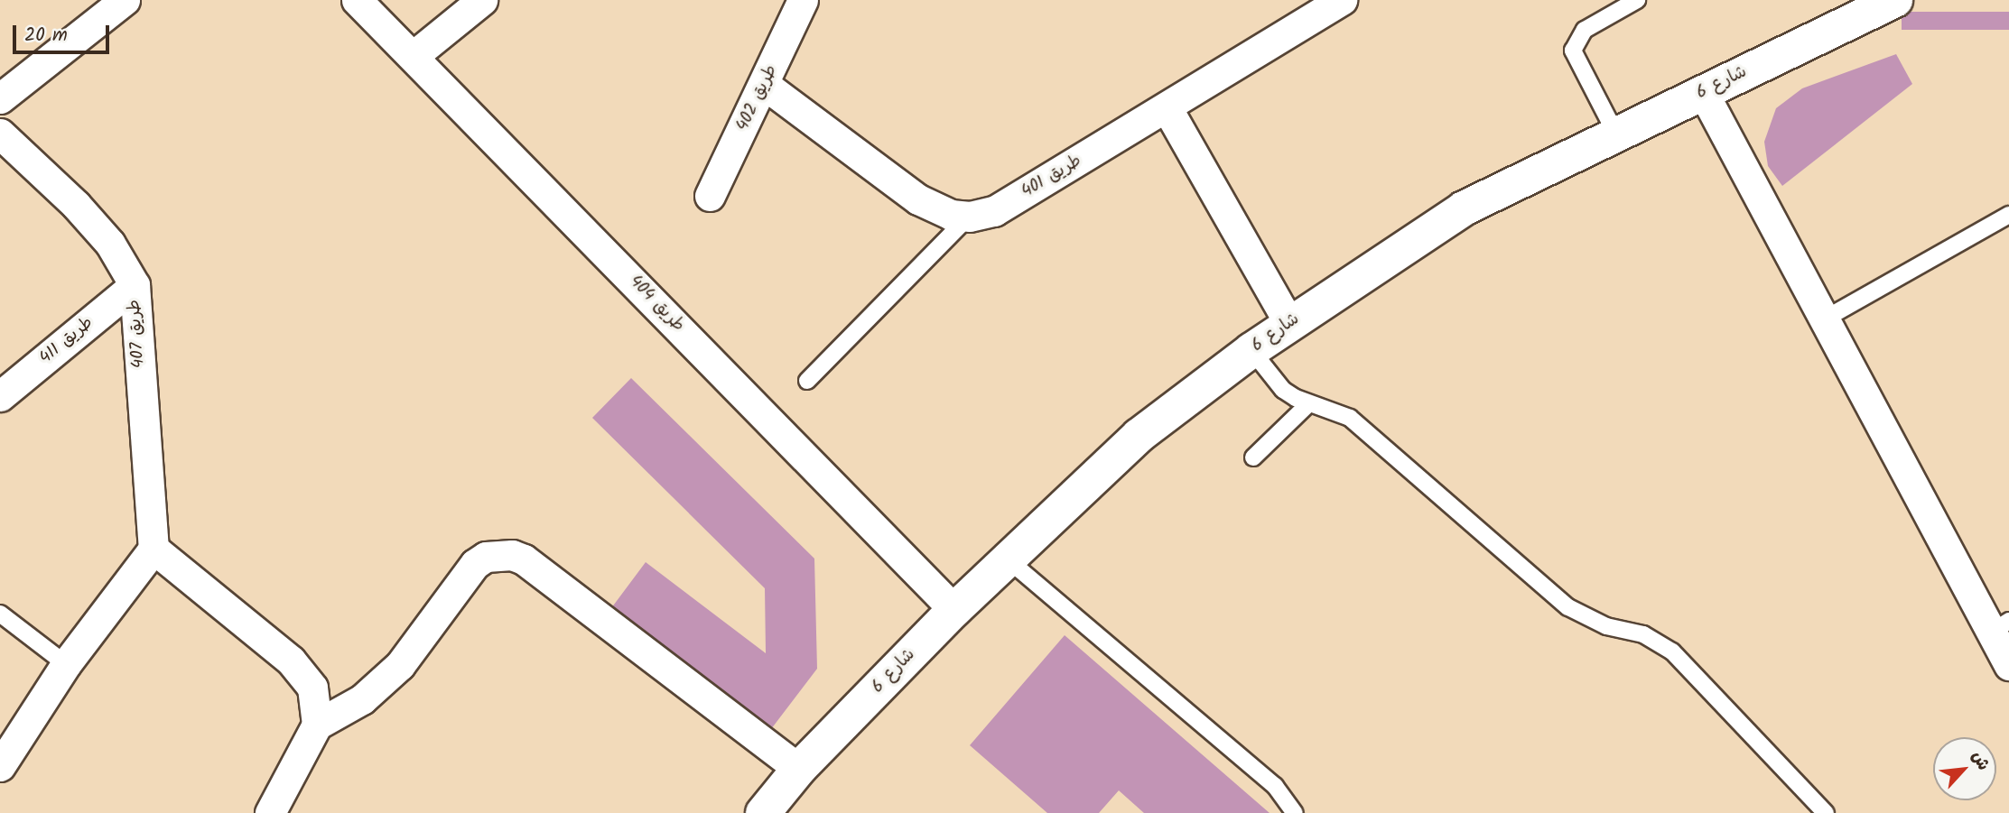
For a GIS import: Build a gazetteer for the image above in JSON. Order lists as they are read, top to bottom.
{
  "streets": {
    "street": [
      "شارع 6",
      "طريق 402",
      "طريق 401",
      "طريق 404",
      "طريق 407",
      "طريق 411"
    ]
  },
  "crossings": [
    ["شارع 6", "طريق 404"],
    ["طريق 407", "طريق 411"]
  ],
  "scale_bar": "20 m",
  "north": "top right"
}
